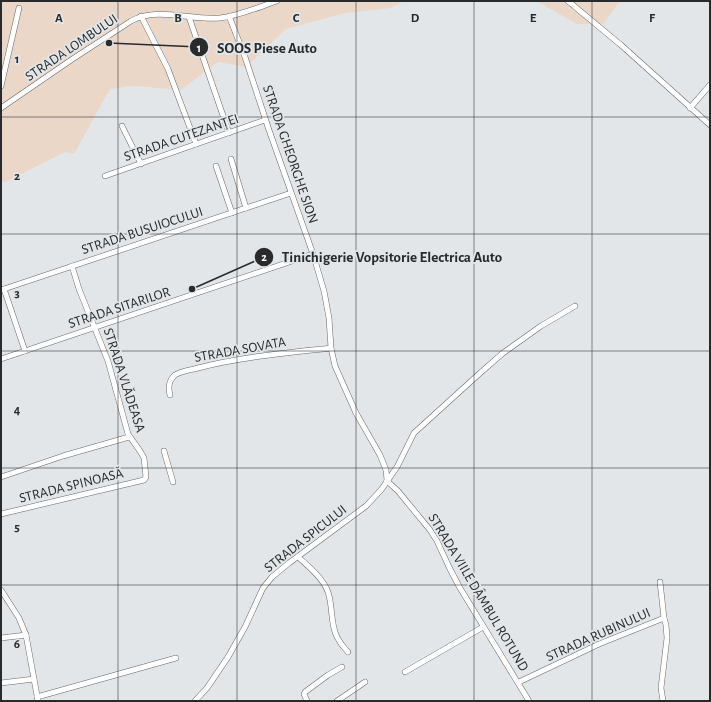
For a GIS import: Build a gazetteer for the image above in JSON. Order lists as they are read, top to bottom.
{
  "streets": {
    "street": [
      "STRADA LOMBULUI",
      "STRADA CUTEZANȚEI",
      "STRADA GHEORGHE SION",
      "STRADA BUSUIOCULUI",
      "STRADA SITARILOR",
      "STRADA SOVATA",
      "STRADA VLĂDEASA",
      "STRADA SPINOASĂ",
      "STRADA SPICULUI",
      "STRADA VIILE DÂMBUL ROTUND",
      "STRADA RUBINULUI"
    ]
  },
  "crossings": [
    ["STRADA LOMBULUI", "STRADA GHEORGHE SION"],
    ["STRADA CUTEZANȚEI", "STRADA GHEORGHE SION"],
    ["STRADA GHEORGHE SION", "STRADA BUSUIOCULUI"],
    ["STRADA GHEORGHE SION", "STRADA SITARILOR"],
    ["STRADA GHEORGHE SION", "STRADA SOVATA"],
    ["STRADA GHEORGHE SION", "STRADA SPICULUI"],
    ["STRADA GHEORGHE SION", "STRADA VIILE DÂMBUL ROTUND"],
    ["STRADA BUSUIOCULUI", "STRADA VLĂDEASA"],
    ["STRADA SITARILOR", "STRADA VLĂDEASA"],
    ["STRADA VLĂDEASA", "STRADA SPINOASĂ"],
    ["STRADA SPICULUI", "STRADA VIILE DÂMBUL ROTUND"],
    ["STRADA VIILE DÂMBUL ROTUND", "STRADA RUBINULUI"]
  ],
  "places": ["SOOS Piese Auto", "Tinichigerie Vopsitorie Electrica Auto"],
  "grid": {
    "columns": [
      "A",
      "B",
      "C",
      "D",
      "E",
      "F"
    ],
    "rows": [
      "1",
      "2",
      "3",
      "4",
      "5",
      "6"
    ]
  }
}
